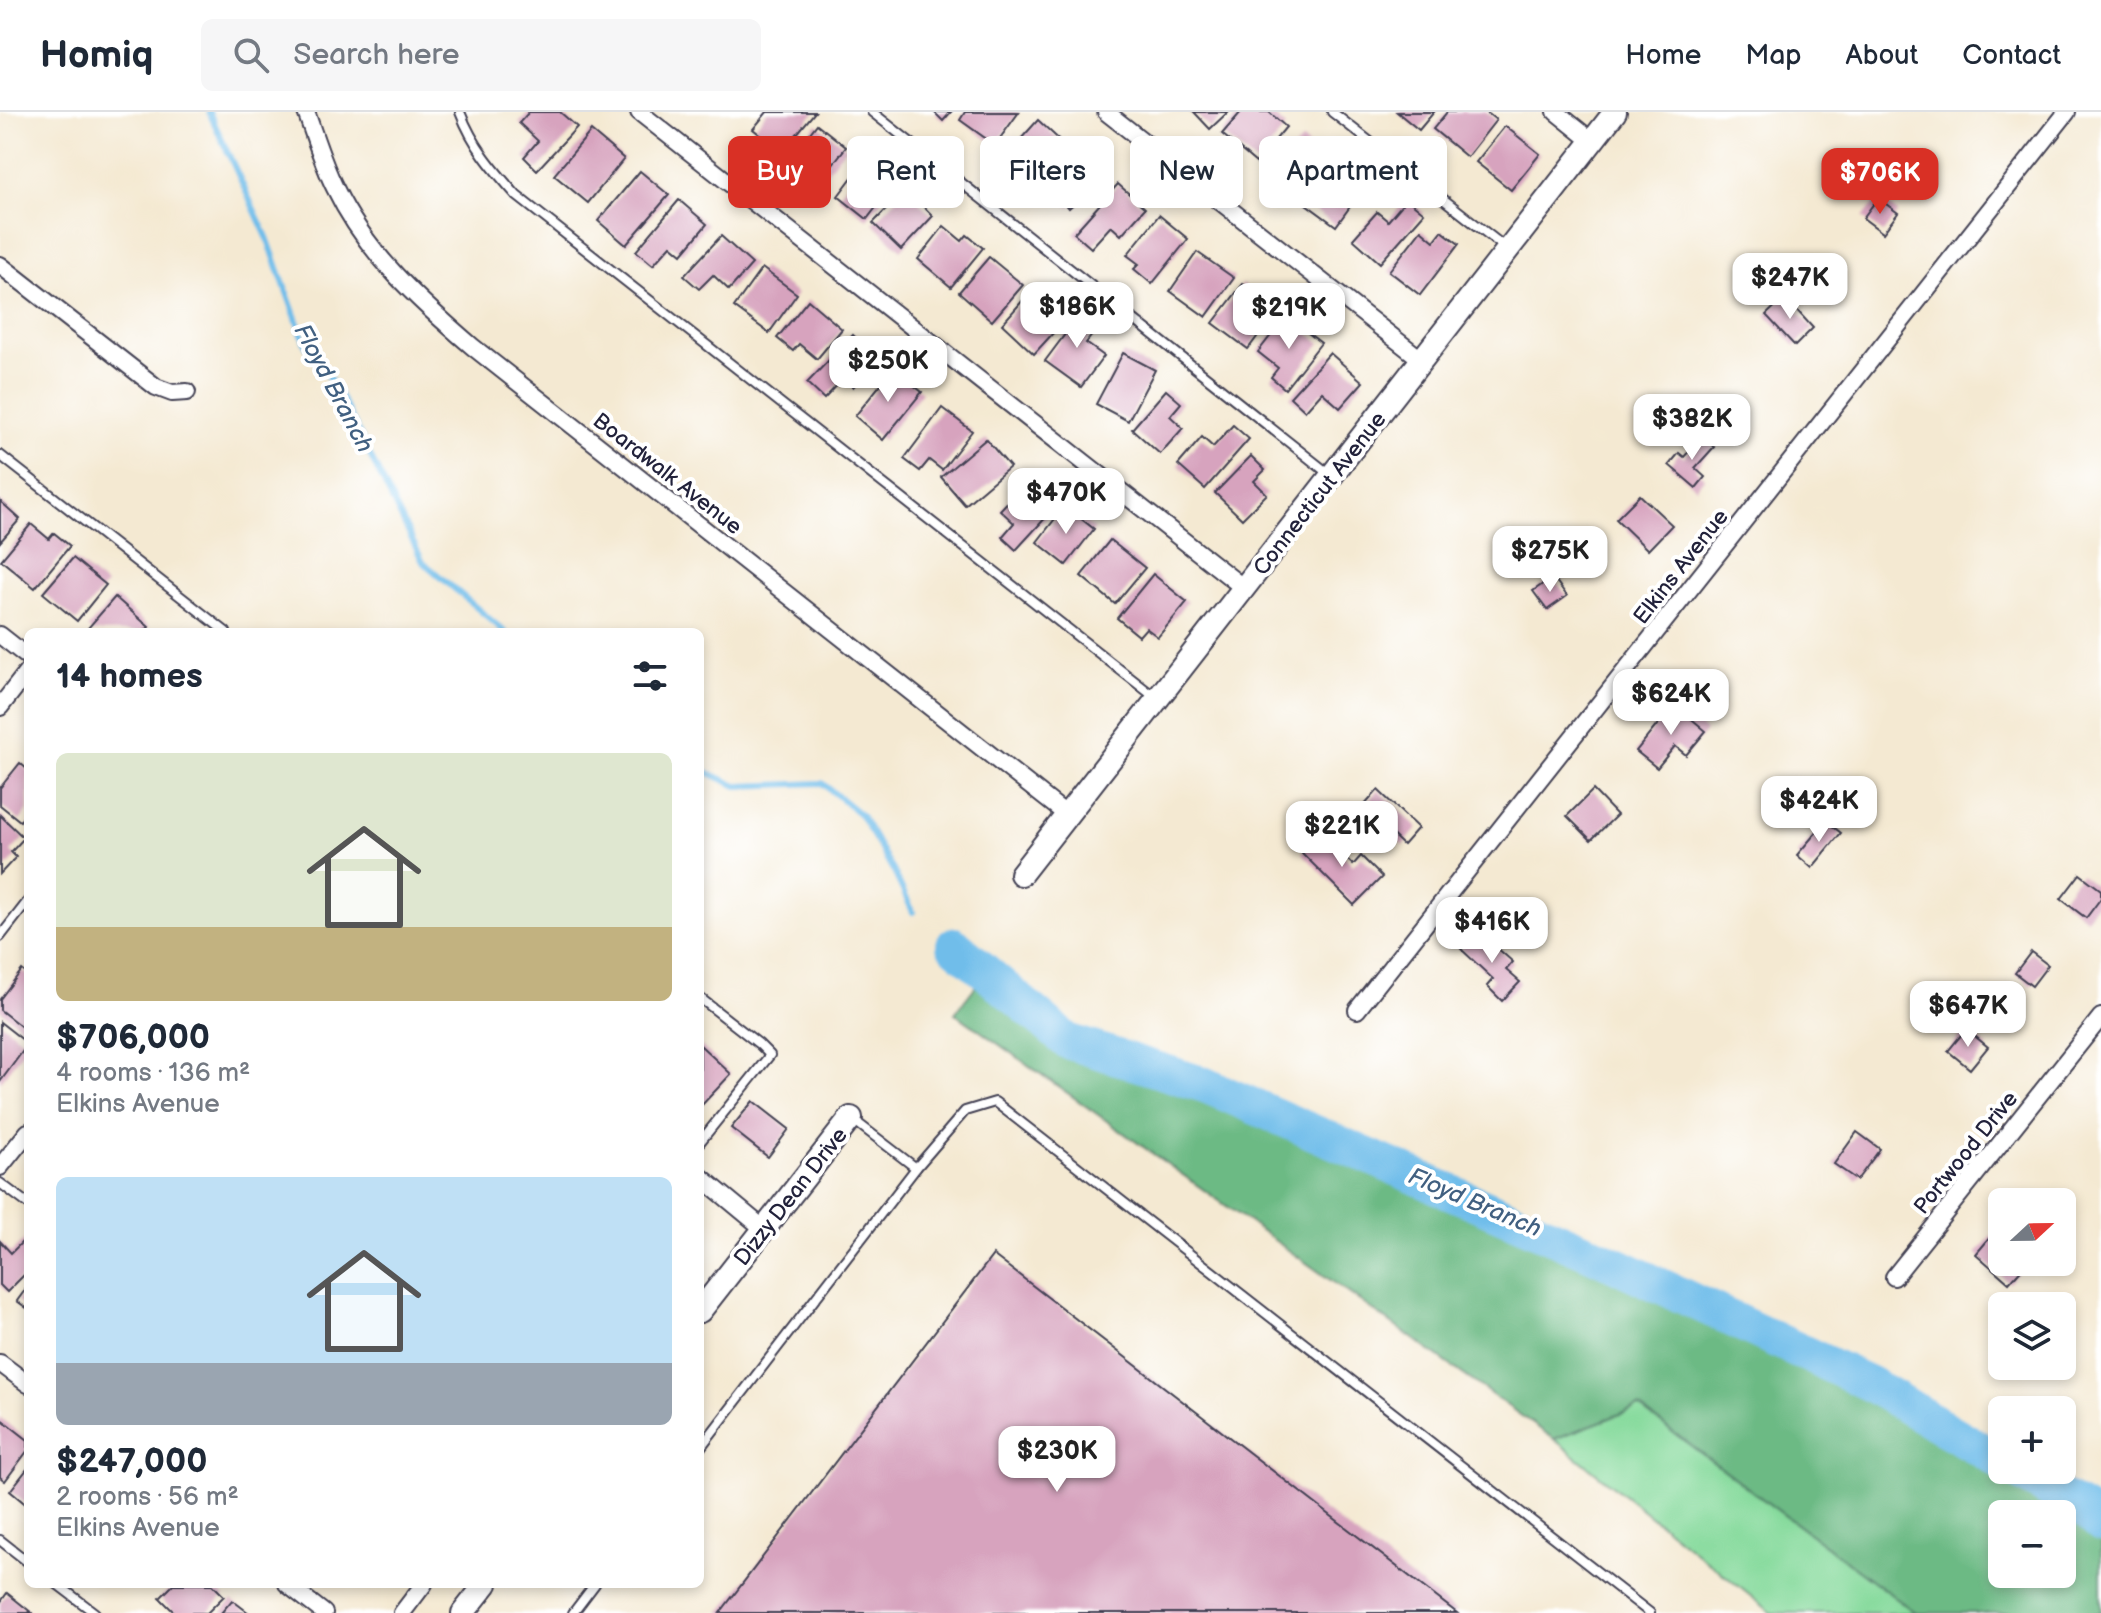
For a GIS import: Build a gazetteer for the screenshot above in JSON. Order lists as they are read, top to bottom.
{
  "streets": {
    "street": [
      "Boardwalk Avenue",
      "Connecticut Avenue",
      "Elkins Avenue",
      "Portwood Drive",
      "Dizzy Dean Drive"
    ]
  },
  "crossings": [
    ["Boardwalk Avenue", "Connecticut Avenue"]
  ],
  "water": ["Floyd Branch"],
  "north": "right",
  "page": {
    "header": "Homiq",
    "search": "Search here",
    "nav": [
      "Home",
      "Map",
      "About",
      "Contact"
    ],
    "chip": [
      "Buy",
      "Rent",
      "Filters",
      "New",
      "Apartment"
    ],
    "price": [
      "$706K",
      "$247K",
      "$186K",
      "$219K",
      "$250K",
      "$382K",
      "$470K",
      "$275K",
      "$624K",
      "$424K",
      "$221K",
      "$416K",
      "$647K",
      "$230K"
    ],
    "heading": "14 homes",
    "list": [
      {
        "name": "$706,000",
        "note": "4 rooms · 136 m² · Elkins Avenue"
      },
      {
        "name": "$247,000",
        "note": "2 rooms · 56 m² · Elkins Avenue"
      }
    ],
    "map_buttons": ["+", "−"]
  }
}
